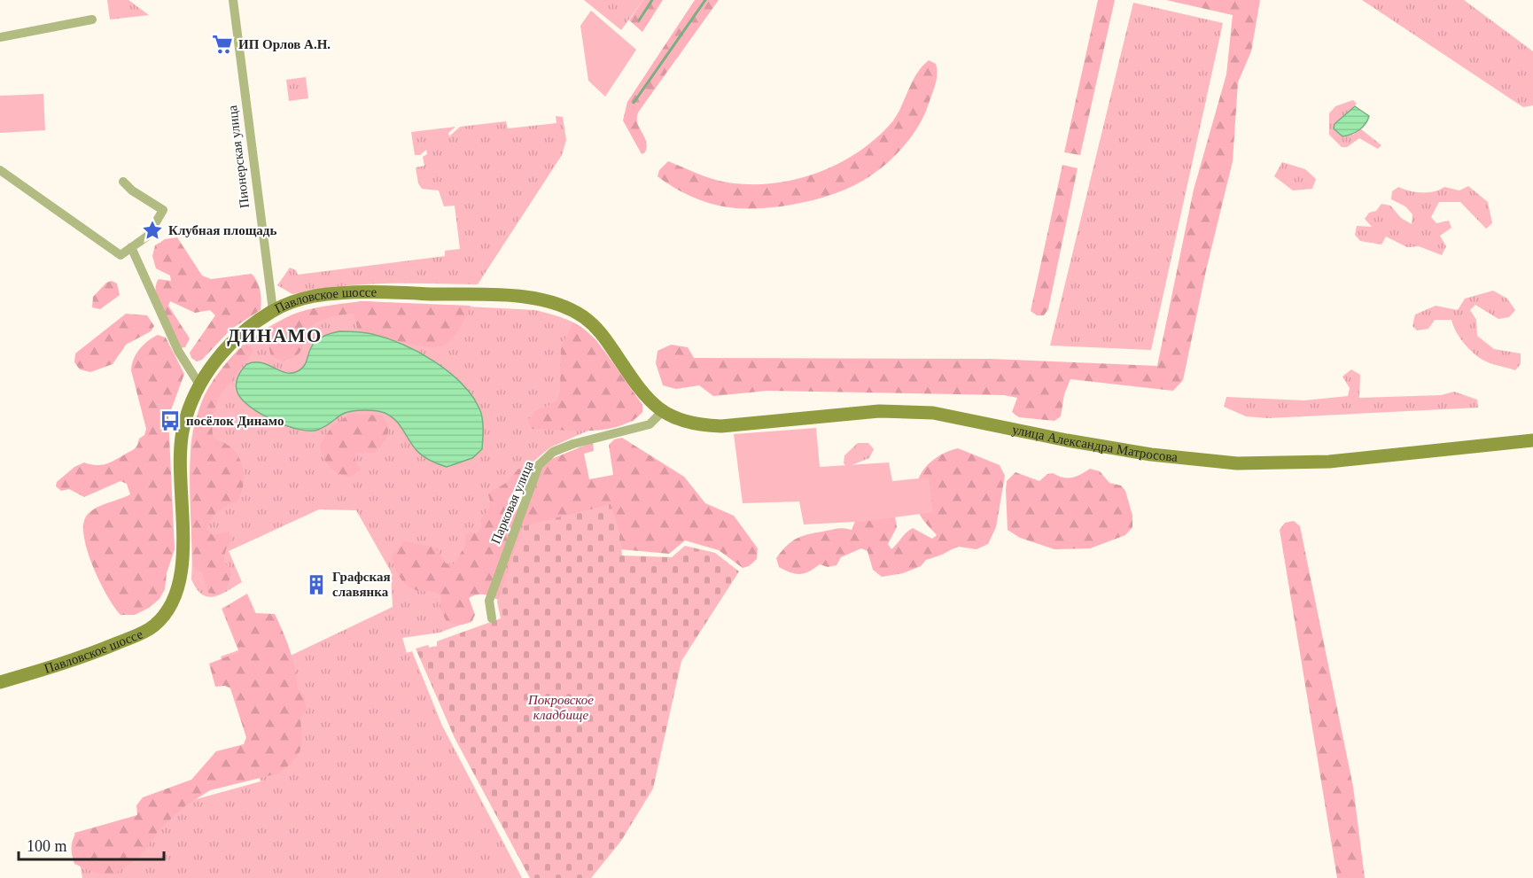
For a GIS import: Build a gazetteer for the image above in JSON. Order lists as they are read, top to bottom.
{
  "streets": {
    "main road": ["Павловское шоссе", "улица Александра Матросова"],
    "street": ["Пионерская улица", "Парковая улица"]
  },
  "crossings": [
    ["Пионерская улица", "Павловское шоссе"],
    ["Павловское шоссе", "улица Александра Матросова"],
    ["Павловское шоссе", "Парковая улица"],
    ["улица Александра Матросова", "Парковая улица"]
  ],
  "districts": ["ДИНАМО"],
  "parks": ["Покровское кладбище"],
  "places": {
    "supermarket": ["ИП Орлов А.Н."],
    "place": ["Клубная площадь"],
    "bus stop": ["посёлок Динамо"],
    "building": ["Графская славянка"]
  },
  "scale_bar": "100 m"
}
